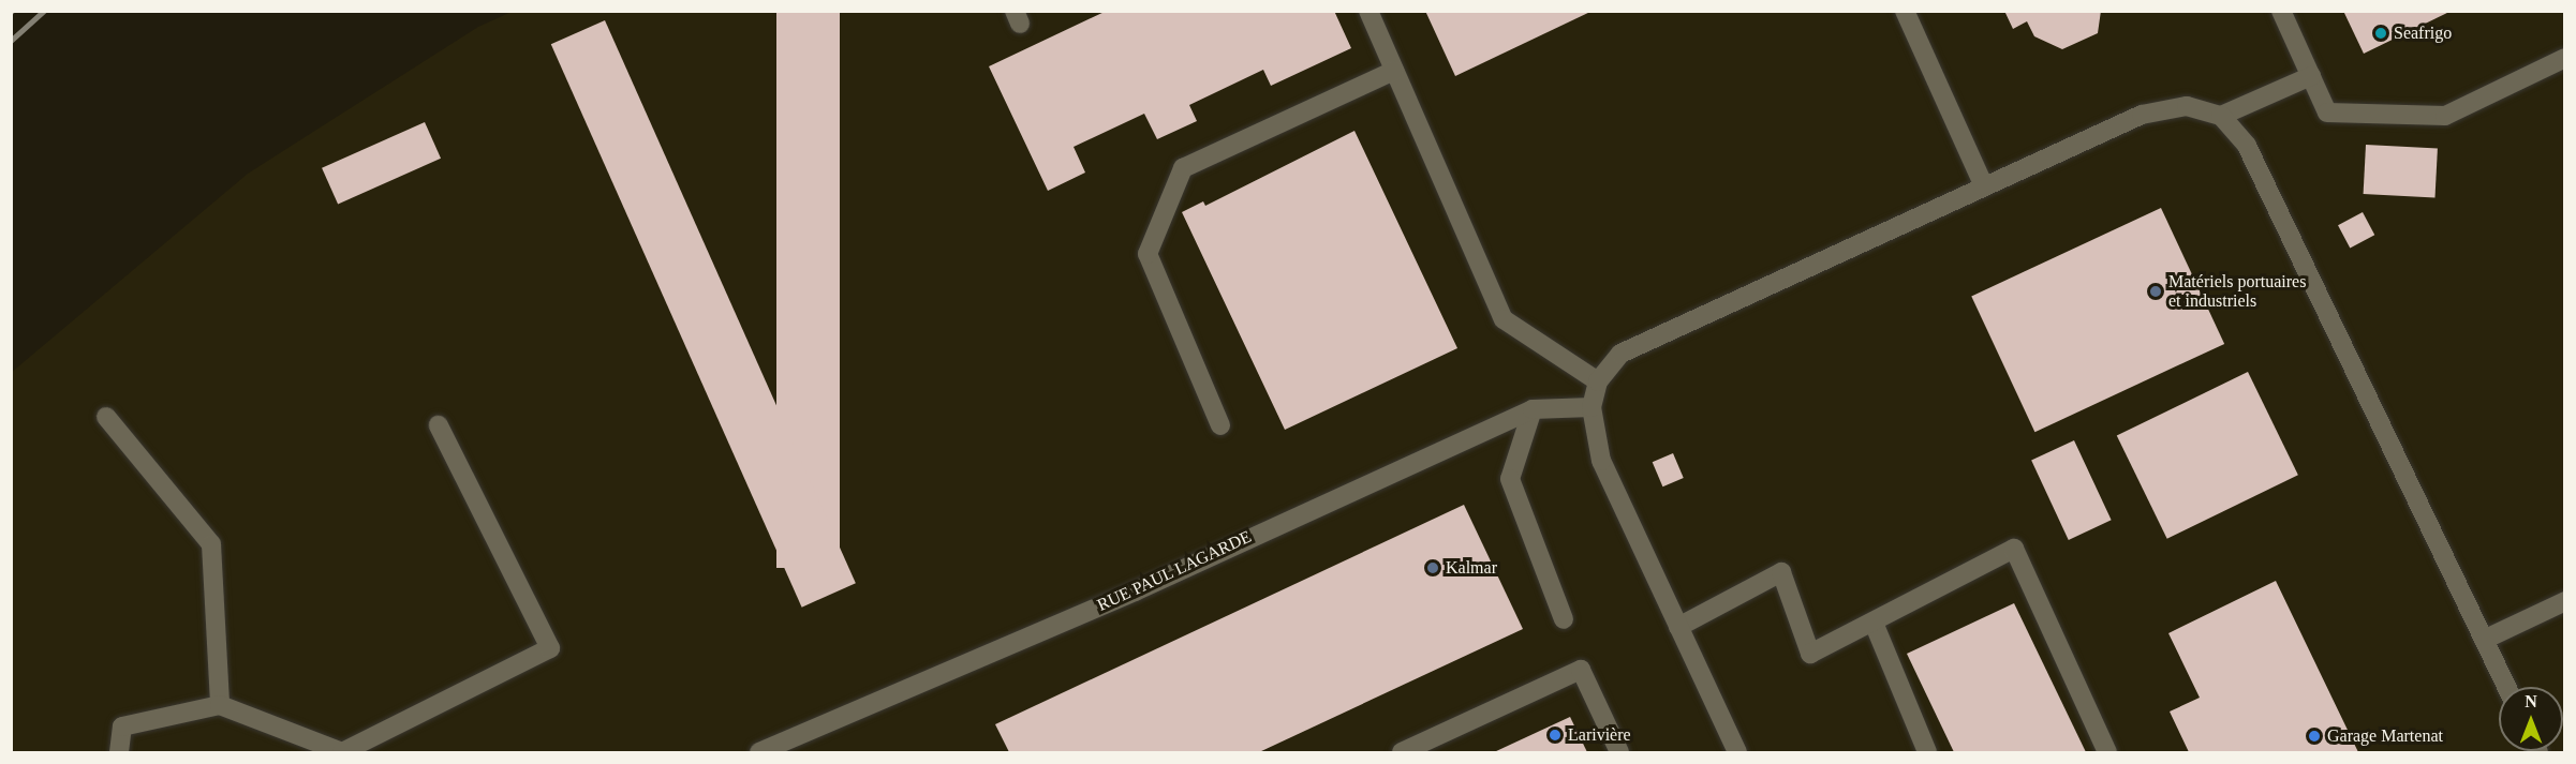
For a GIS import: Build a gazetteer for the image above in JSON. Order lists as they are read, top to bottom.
{
  "streets": {
    "street": ["RUE PAUL LAGARDE"]
  },
  "places": [
    "Seafrigo",
    "Matériels portuaires et industriels",
    "Kalmar",
    "Larivière",
    "Garage Martenat"
  ],
  "north": "top"
}
